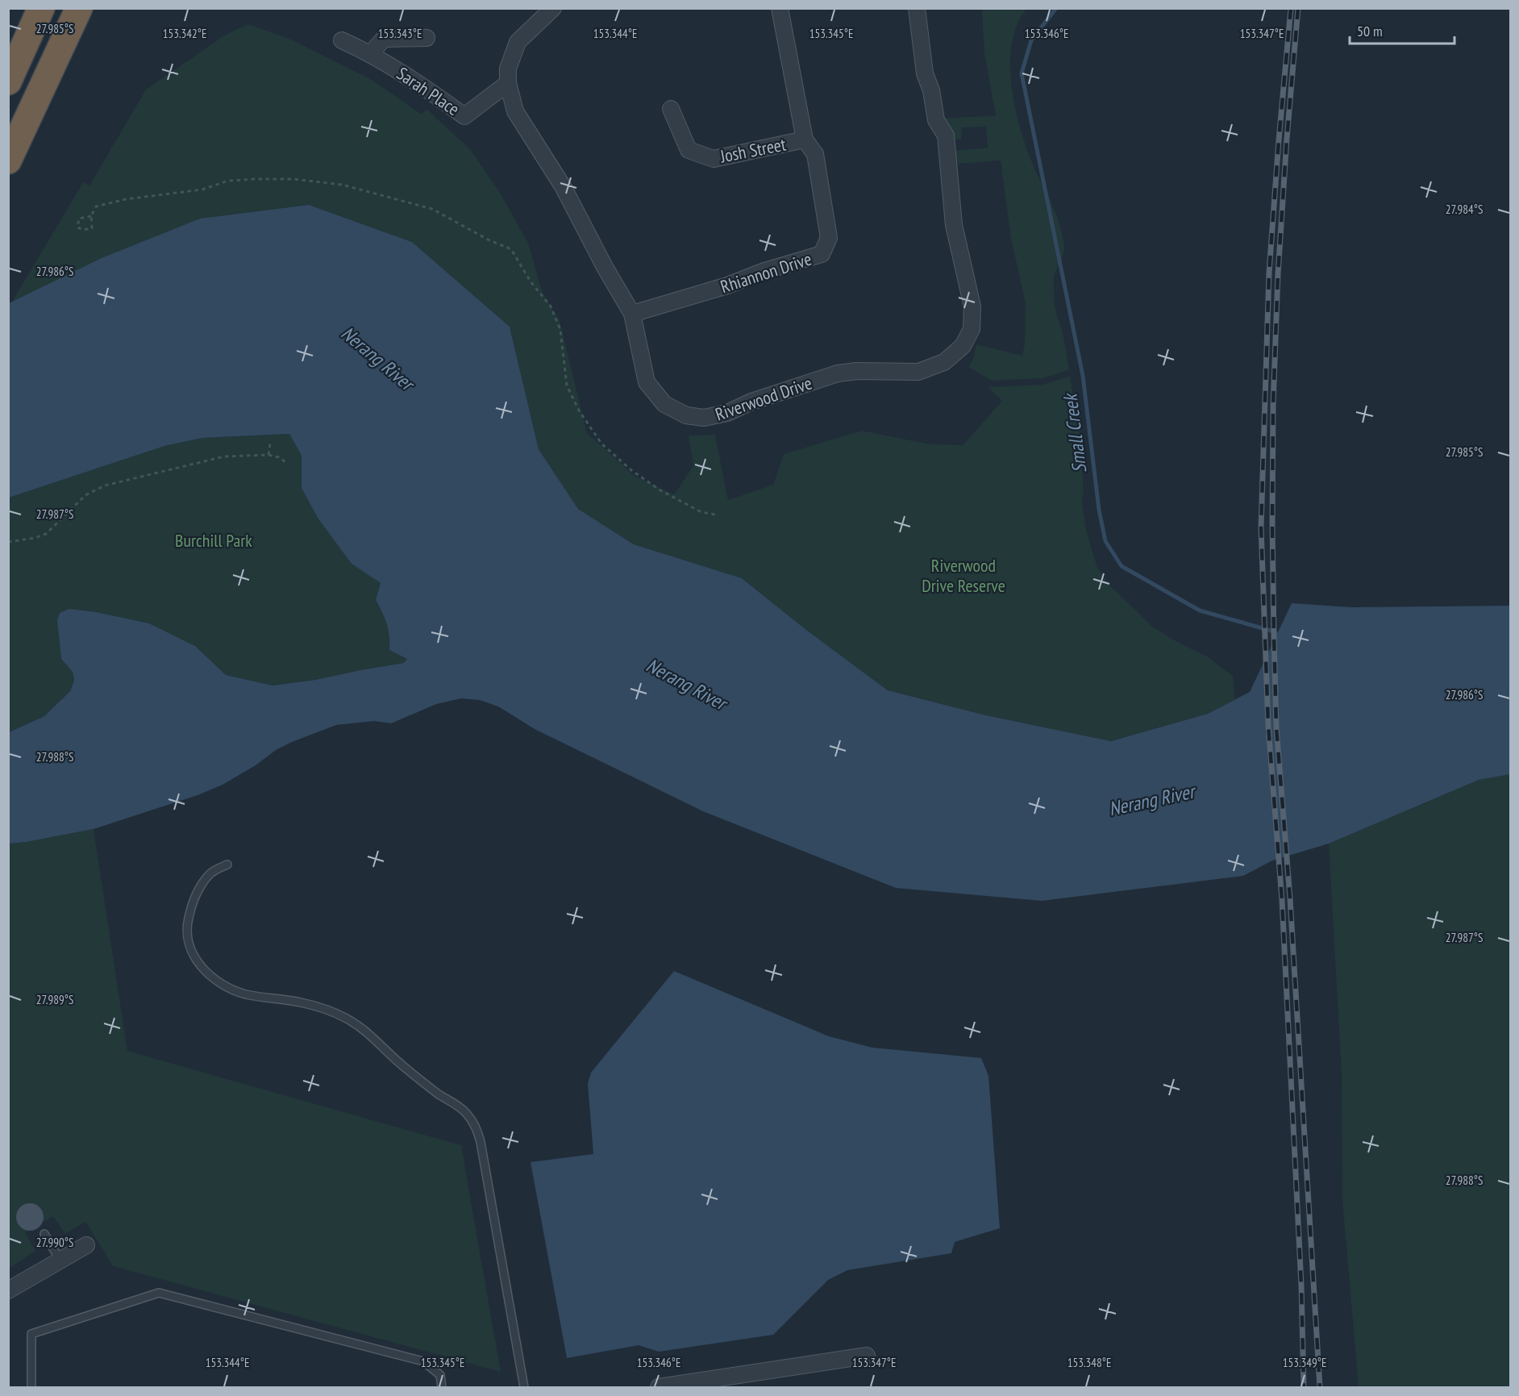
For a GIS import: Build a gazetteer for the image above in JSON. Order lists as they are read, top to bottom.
{
  "streets": {
    "street": [
      "Sarah Place",
      "Josh Street",
      "Rhiannon Drive",
      "Riverwood Drive"
    ]
  },
  "crossings": [
    ["Sarah Place", "Riverwood Drive"],
    ["Josh Street", "Rhiannon Drive"],
    ["Rhiannon Drive", "Riverwood Drive"]
  ],
  "water": ["Nerang River", "Small Creek"],
  "parks": ["Burchill Park", "Riverwood Drive Reserve"],
  "scale_bar": "50 m",
  "coordinates": [
    "27.985°S",
    "153.342°E",
    "153.343°E",
    "153.344°E",
    "153.345°E",
    "153.346°E",
    "153.347°E",
    "27.984°S",
    "27.986°S",
    "27.987°S",
    "27.988°S",
    "27.989°S",
    "27.990°S",
    "153.348°E",
    "153.349°E"
  ]
}
